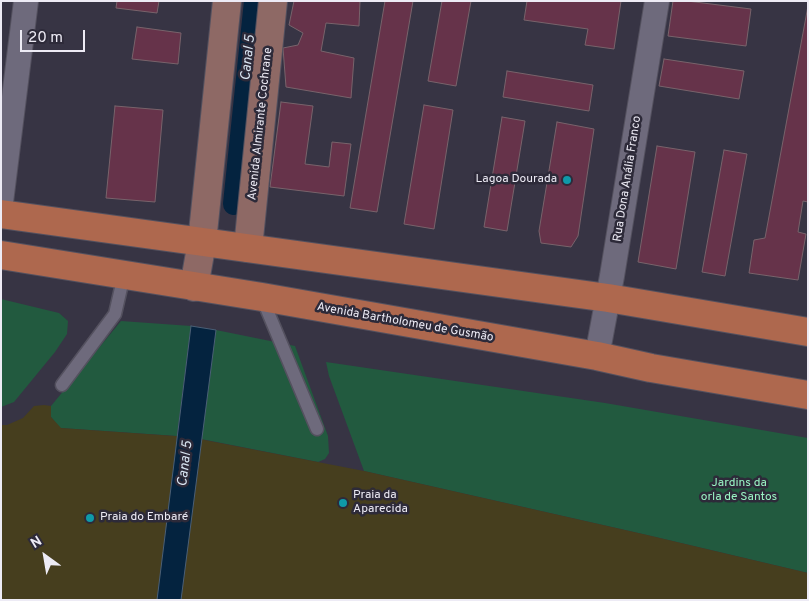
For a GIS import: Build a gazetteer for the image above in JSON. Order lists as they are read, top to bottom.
{
  "streets": {
    "main road": ["Avenida Almirante Cochrane", "Avenida Bartholomeu de Gusmão"],
    "street": ["Rua Dona Anália Franco"]
  },
  "crossings": [
    ["Rua Dona Anália Franco", "Avenida Bartholomeu de Gusmão"]
  ],
  "water": ["Canal 5"],
  "parks": ["Jardins da orla de Santos"],
  "places": ["Lagoa Dourada", "Praia da Aparecida", "Praia do Embaré"],
  "scale_bar": "20 m",
  "north": "top left"
}
